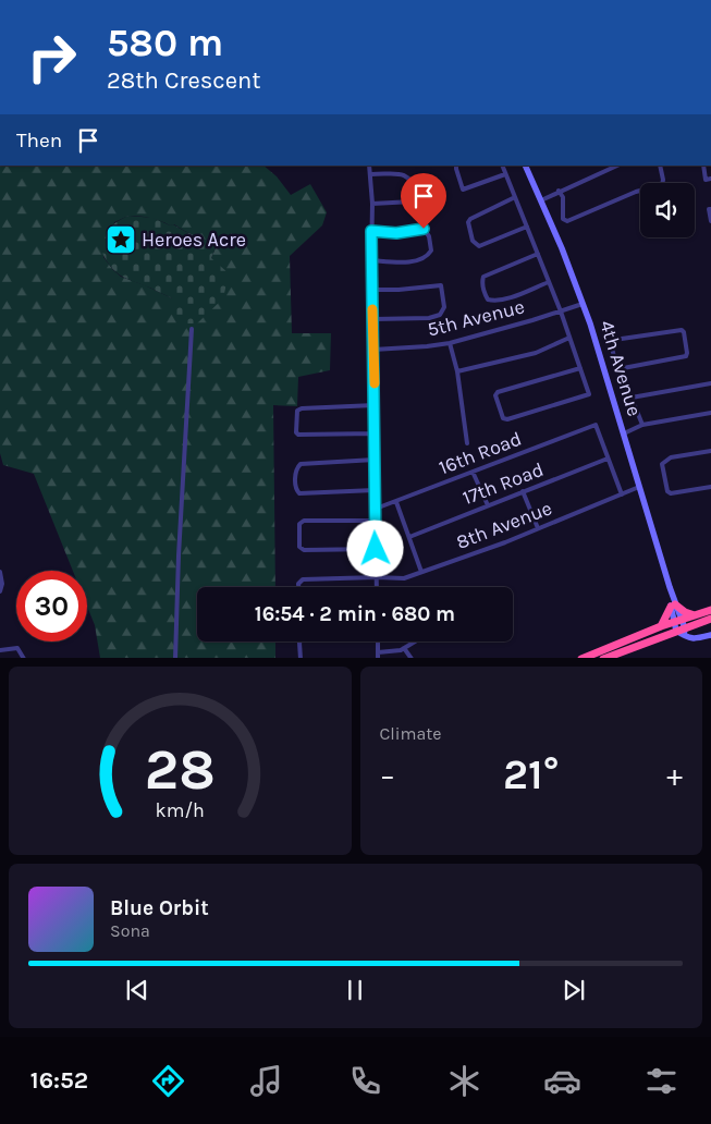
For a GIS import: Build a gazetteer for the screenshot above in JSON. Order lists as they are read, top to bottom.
{
  "streets": {
    "street": [
      "5th Avenue",
      "4th Avenue",
      "16th Road",
      "17th Road",
      "8th Avenue"
    ]
  },
  "crossings": [
    ["5th Avenue", "4th Avenue"],
    ["4th Avenue", "8th Avenue"],
    ["16th Road", "17th Road"]
  ],
  "places": {
    "place": ["Heroes Acre"]
  },
  "page": {
    "turn": ["580 m", "28th Crescent"],
    "then": "Then",
    "limit": "30",
    "trip": "16:54 · 2 min · 680 m",
    "tile": "Climate",
    "heat": ["−", "21°", "+"],
    "song": ["Blue Orbit", "Sona"],
    "tabs": "16:52",
    "gauge": ["28", "km/h"]
  }
}
